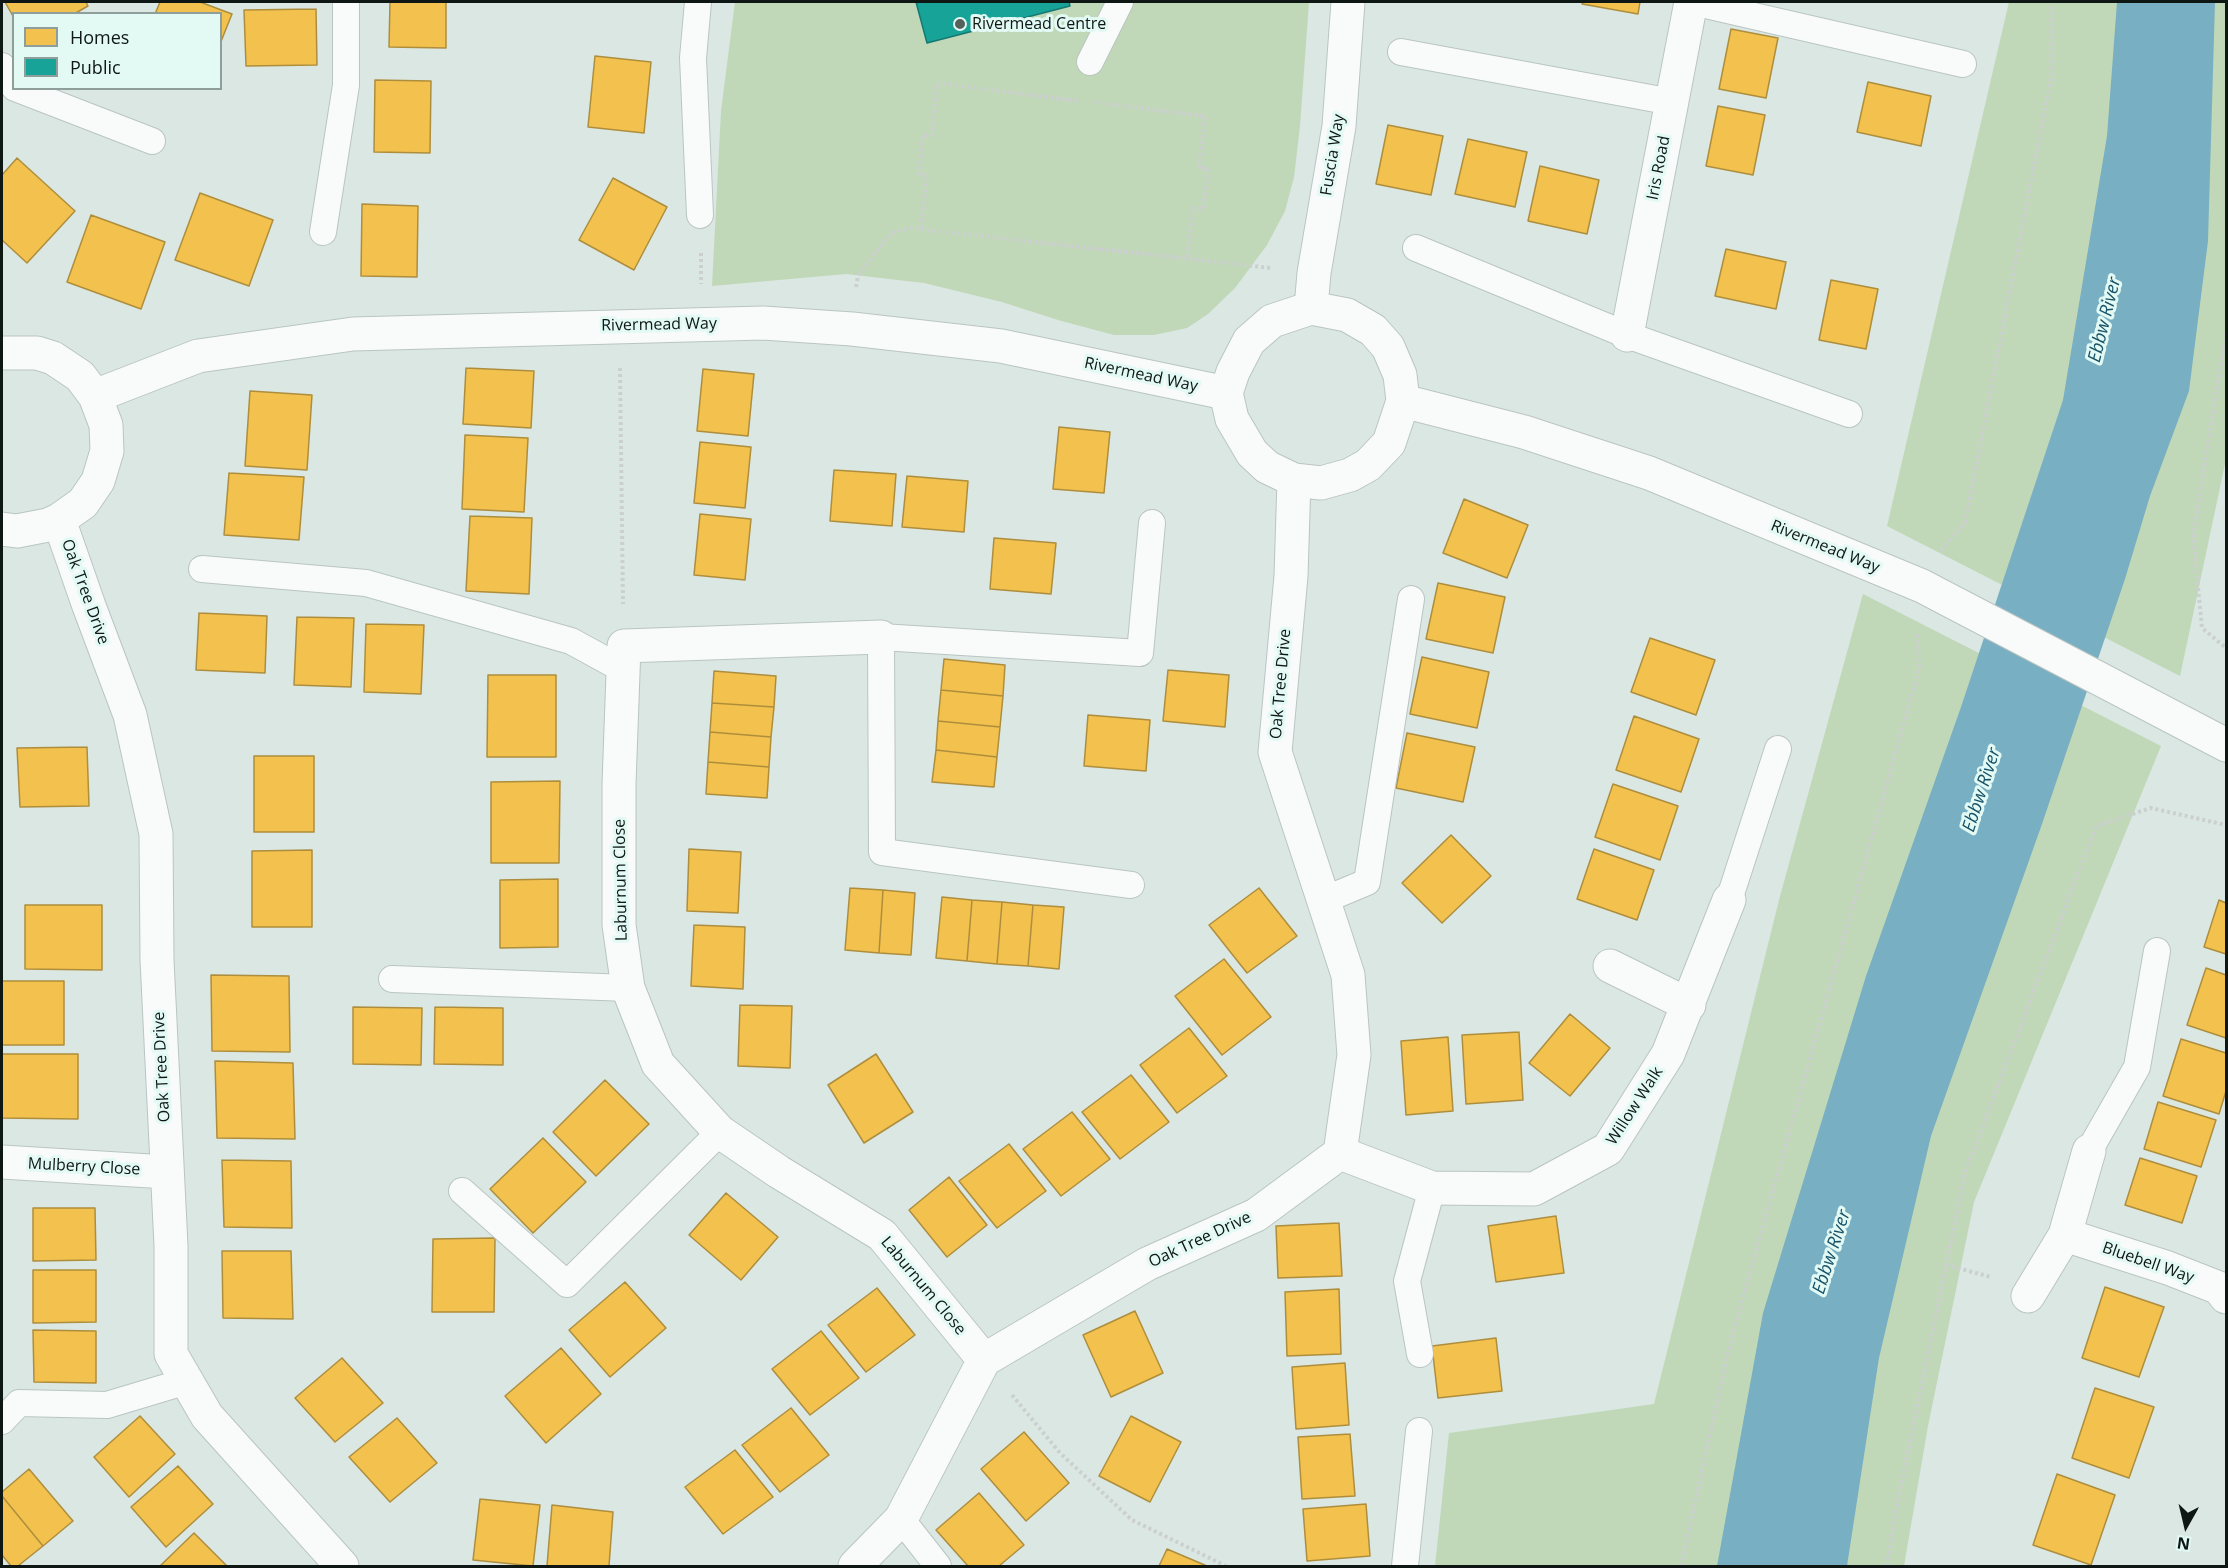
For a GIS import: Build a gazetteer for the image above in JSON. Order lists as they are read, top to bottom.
{
  "streets": {
    "street": [
      "Fuscia Way",
      "Iris Road",
      "Rivermead Way",
      "Oak Tree Drive",
      "Laburnum Close",
      "Willow Walk",
      "Mulberry Close",
      "Bluebell Way"
    ]
  },
  "crossings": [
    ["Fuscia Way", "Rivermead Way"],
    ["Fuscia Way", "Oak Tree Drive"],
    ["Rivermead Way", "Oak Tree Drive"],
    ["Oak Tree Drive", "Laburnum Close"],
    ["Oak Tree Drive", "Willow Walk"],
    ["Oak Tree Drive", "Mulberry Close"]
  ],
  "water": ["Ebbw River"],
  "places": ["Rivermead Centre"],
  "legend": ["Homes", "Public"],
  "north": "bottom"
}
